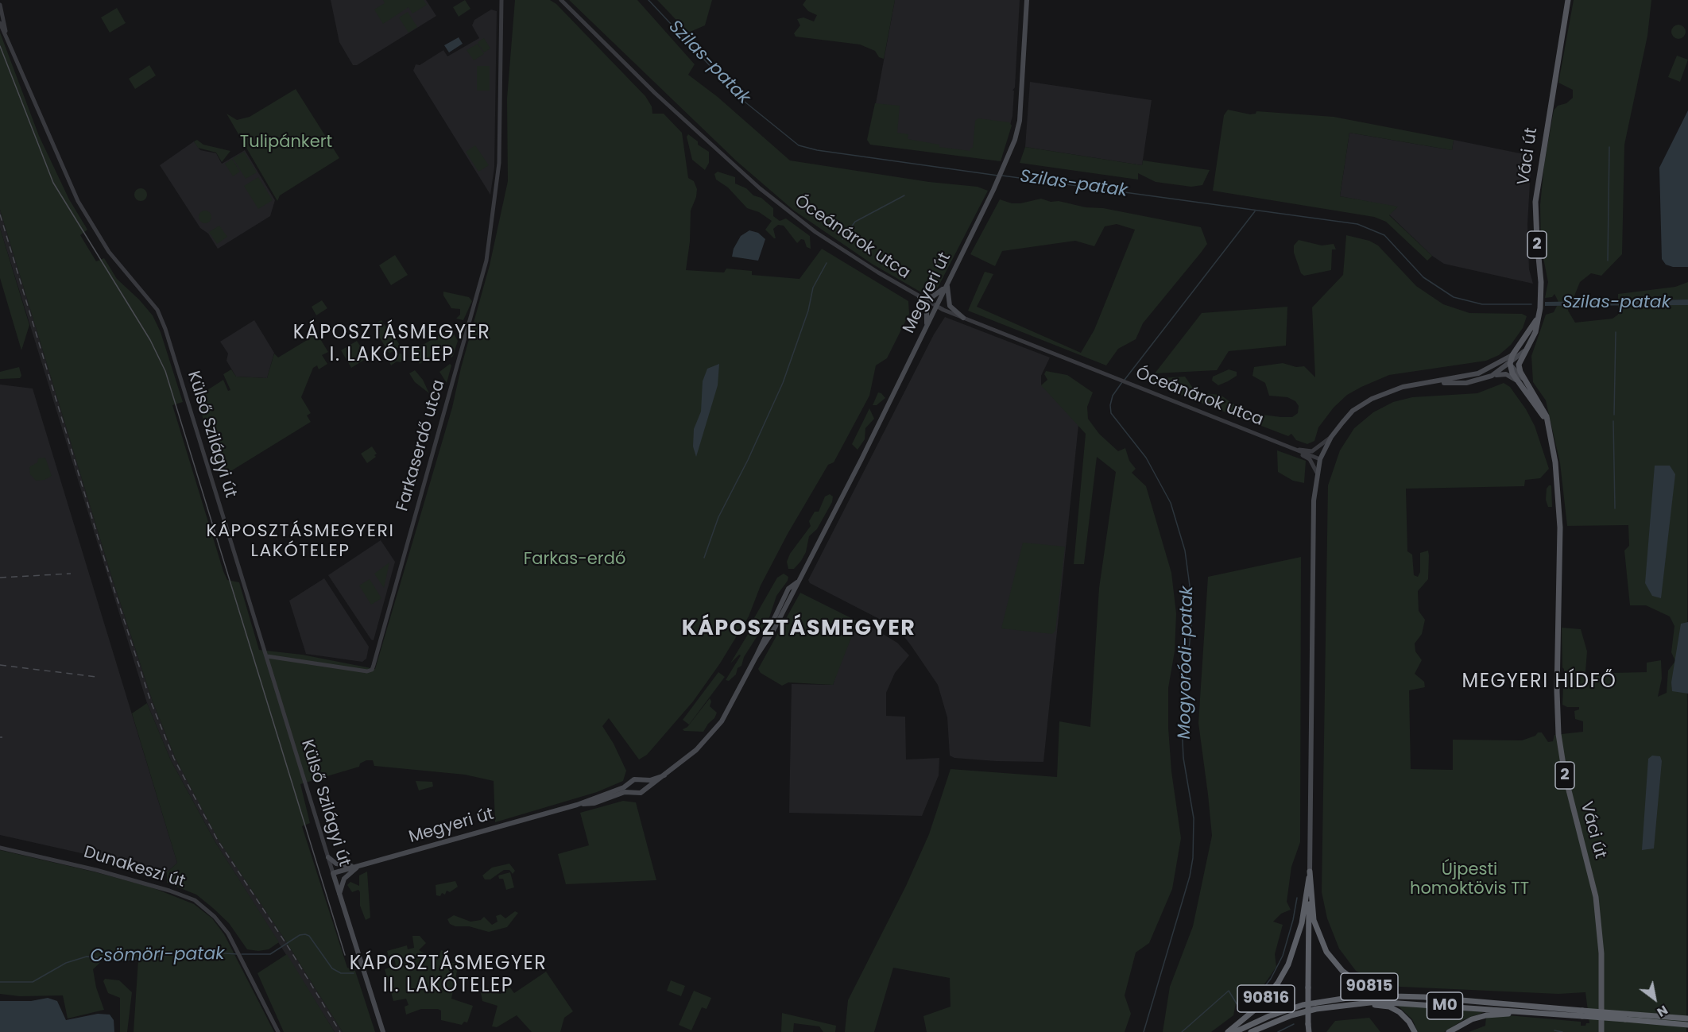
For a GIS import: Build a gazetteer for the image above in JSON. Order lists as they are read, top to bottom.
{
  "streets": {
    "highway": ["90815", "90816", "M0"],
    "main road": [
      "Váci út",
      "2",
      "Megyeri út",
      "Külső Szilágyi út"
    ],
    "street": ["Óceánárok utca", "Farkaserdő utca", "Dunakeszi út"]
  },
  "crossings": [
    ["Óceánárok utca", "Megyeri út"],
    ["Megyeri út", "Külső Szilágyi út"],
    ["Külső Szilágyi út", "Farkaserdő utca"],
    ["90815", "90816"],
    ["90815", "M0"]
  ],
  "districts": [
    "KÁPOSZTÁSMEGYER I. LAKÓTELEP",
    "KÁPOSZTÁSMEGYERI LAKÓTELEP",
    "KÁPOSZTÁSMEGYER",
    "MEGYERI HÍDFŐ",
    "KÁPOSZTÁSMEGYER II. LAKÓTELEP"
  ],
  "water": ["Szilas-patak", "Mogyoródi-patak", "Csömöri-patak"],
  "parks": ["Tulipánkert", "Farkas-erdő", "Újpesti homoktövis TT"],
  "north": "bottom right"
}
